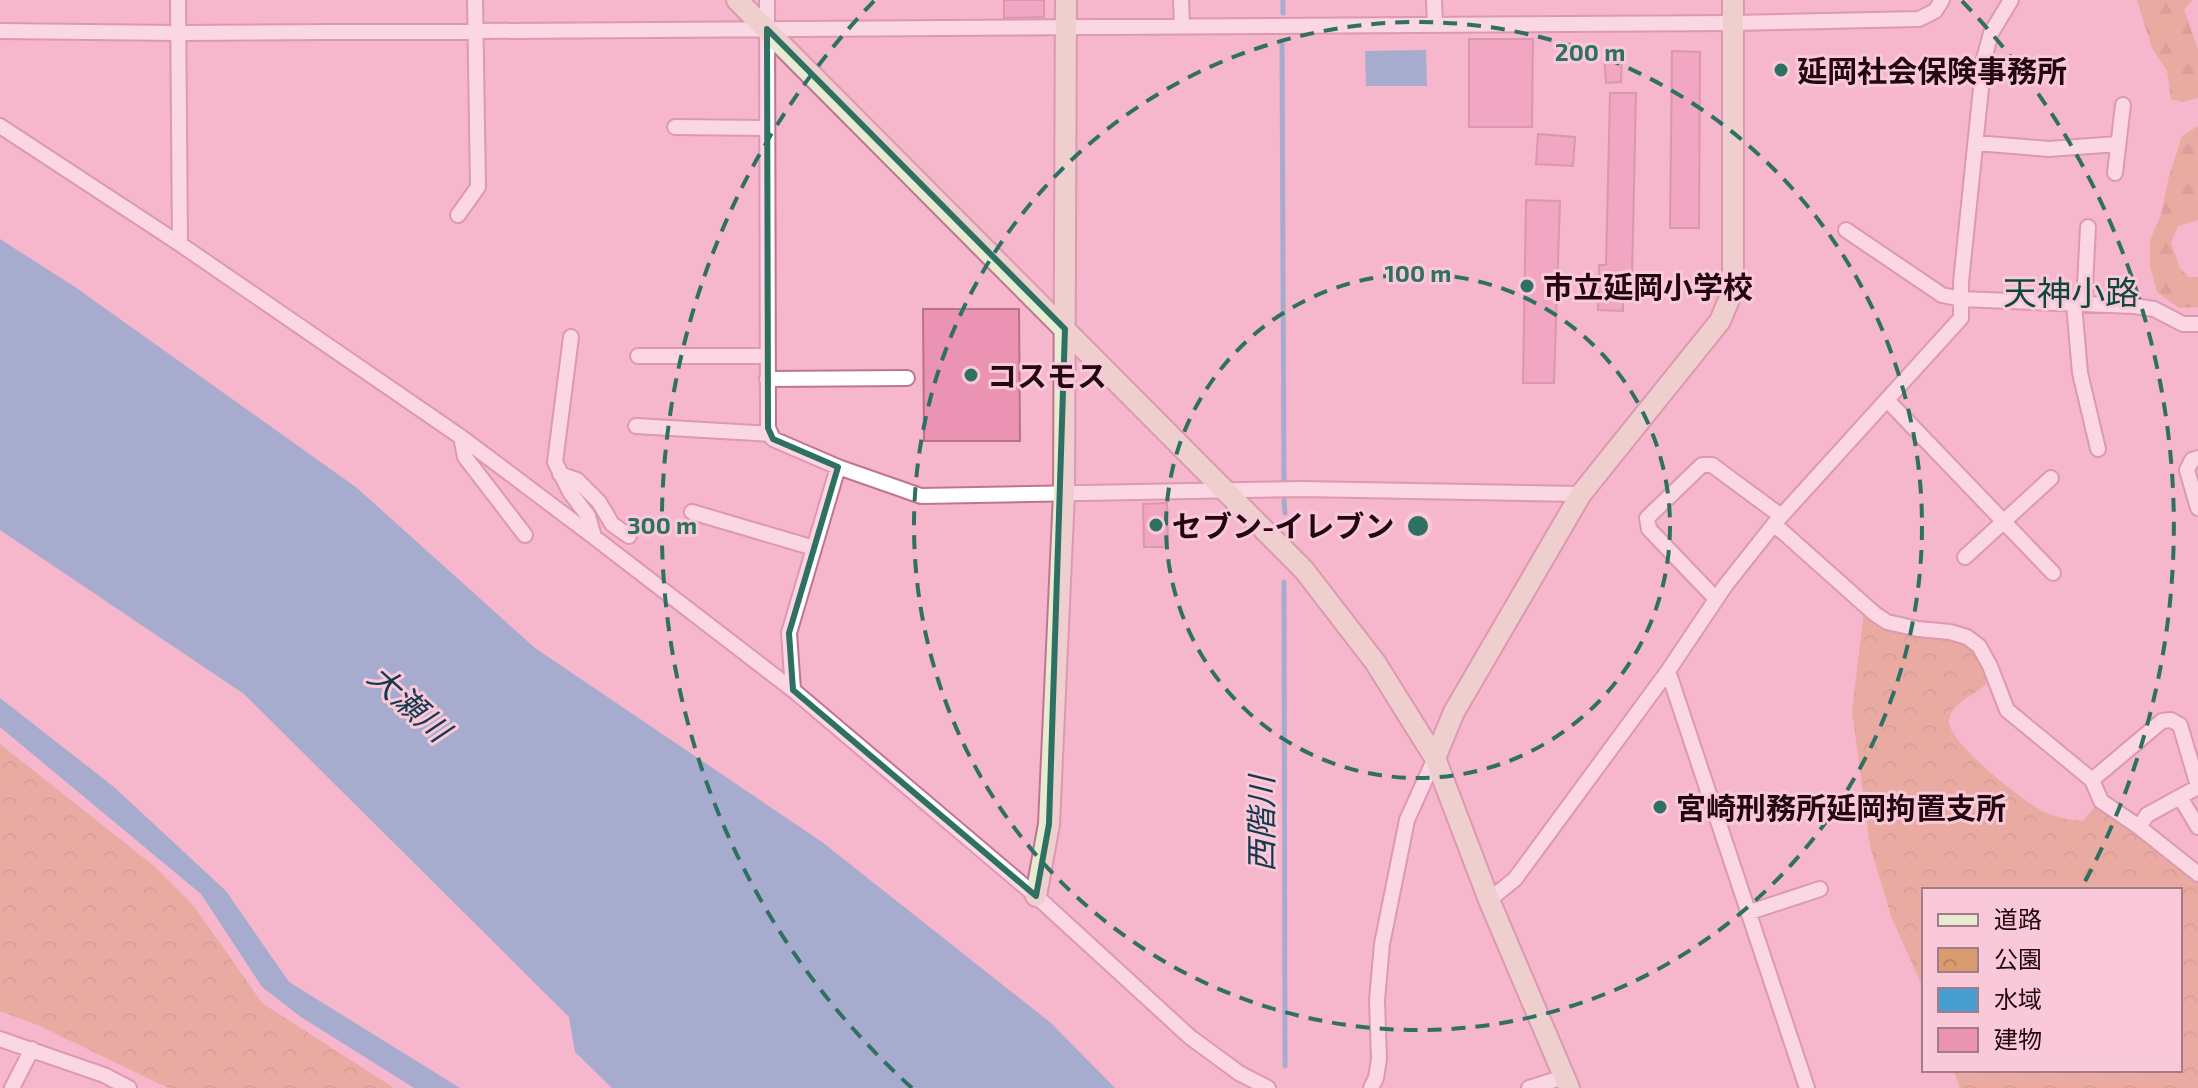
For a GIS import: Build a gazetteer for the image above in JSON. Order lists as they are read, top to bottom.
{
  "districts": ["天神小路"],
  "water": ["大瀬川", "西階川"],
  "places": [
    "延岡社会保険事務所",
    "市立延岡小学校",
    "コスモス",
    "セブン-イレブン",
    "宮崎刑務所延岡拘置支所"
  ],
  "legend": [
    "道路",
    "公園",
    "水域",
    "建物"
  ],
  "rings": ["200 m", "100 m", "300 m"]
}
